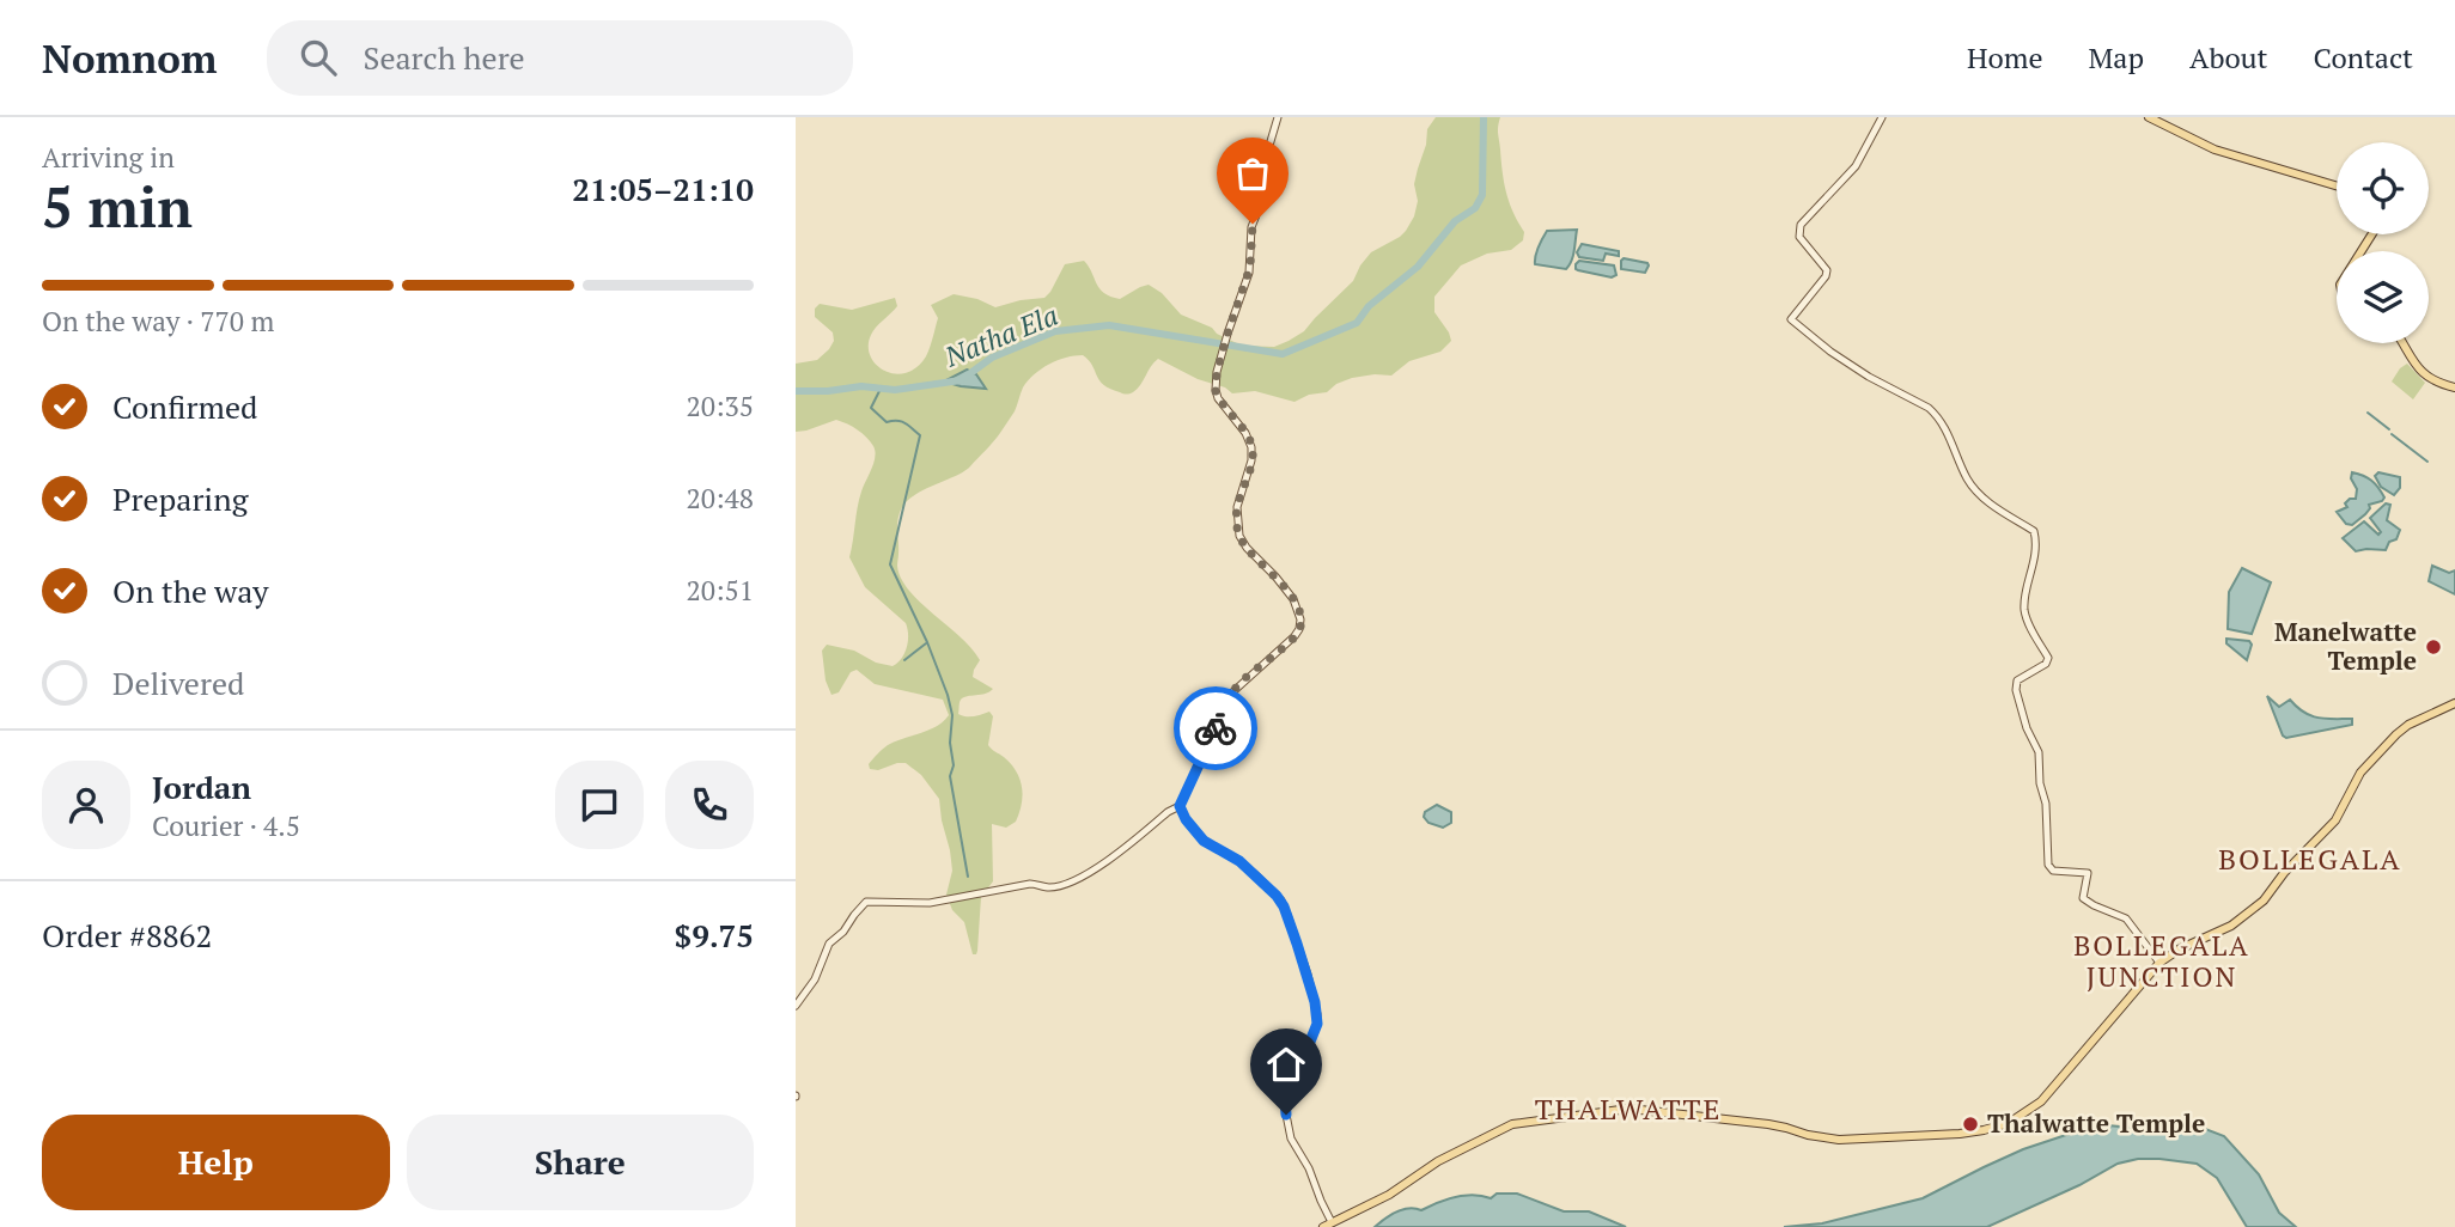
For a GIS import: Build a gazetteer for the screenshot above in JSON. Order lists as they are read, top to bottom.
{
  "districts": ["BOLLEGALA", "BOLLEGALA JUNCTION", "THALWATTE"],
  "water": ["Natha Ela"],
  "places": ["Manelwatte Temple", "Thalwatte Temple"],
  "page": {
    "header": "Nomnom",
    "search": "Search here",
    "nav": [
      "Home",
      "Map",
      "About",
      "Contact"
    ],
    "heading": ["5 min", "Arriving in", "21:05–21:10"],
    "panel": [
      "Jordan",
      "Courier · 4.5",
      "Order #8862",
      "$9.75"
    ],
    "bar": "On the way · 770 m",
    "list": [
      ["Confirmed", "20:35"],
      ["Preparing", "20:48"],
      ["On the way", "20:51"],
      "Delivered"
    ],
    "buttons": ["Help", "Share"]
  }
}
